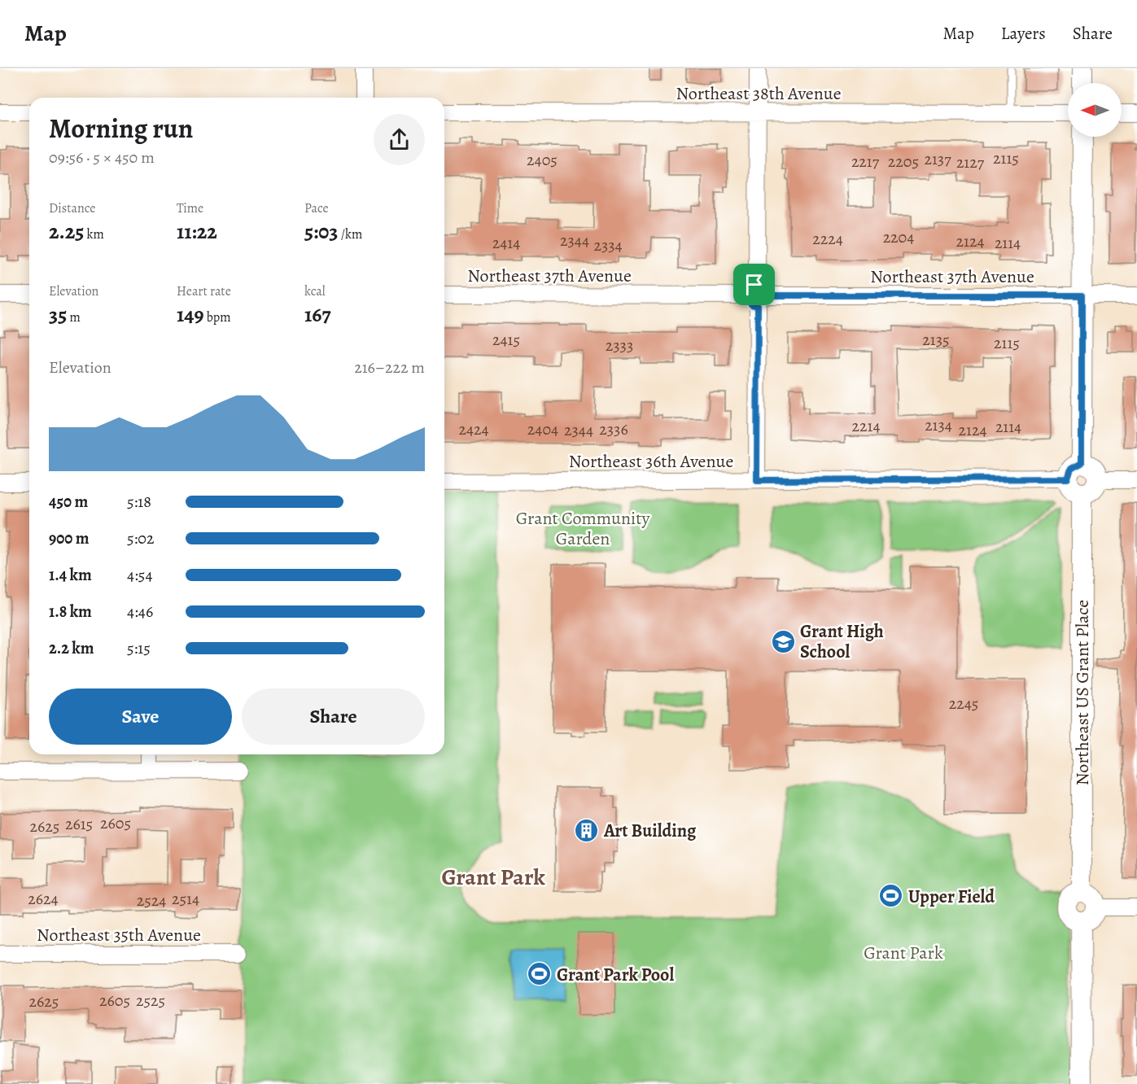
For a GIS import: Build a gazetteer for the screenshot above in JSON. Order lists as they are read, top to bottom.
{
  "streets": {
    "street": [
      "Northeast 38th Avenue",
      "Northeast 37th Avenue",
      "Northeast 36th Avenue",
      "Northeast US Grant Place",
      "Northeast 35th Avenue"
    ]
  },
  "crossings": [
    ["Northeast 36th Avenue", "Northeast US Grant Place"]
  ],
  "districts": ["Grant Park"],
  "parks": ["Grant Community Garden", "Grant Park"],
  "places": {
    "school or university": ["Grant High School"],
    "building": ["Art Building"],
    "sports": ["Upper Field", "Grant Park Pool"]
  },
  "house_numbers": [
    "2115",
    "2137",
    "2405",
    "2217",
    "2205",
    "2127",
    "2204",
    "2224",
    "2344",
    "2124",
    "2414",
    "2114",
    "2334",
    "2415",
    "2135",
    "2115",
    "2333",
    "2134",
    "2214",
    "2114",
    "2424",
    "2404",
    "2336",
    "2344",
    "2124",
    "2245",
    "2605",
    "2615",
    "2625",
    "2624",
    "2514",
    "2524",
    "2605",
    "2525",
    "2625"
  ],
  "north": "left",
  "page": {
    "header": "Map",
    "nav": ["Map", "Layers", "Share"],
    "heading": ["Morning run", "09:56 · 5 × 450 m"],
    "stats": [
      ["Distance", "2.25 km"],
      ["Time", "11:22"],
      ["Pace", "5:03 /km"],
      ["Elevation", "35 m"],
      ["Heart rate", "149 bpm"],
      ["kcal", "167"]
    ],
    "chart": ["Elevation", "216–222 m"],
    "list": [
      {
        "name": "450 m",
        "note": "5:18"
      },
      {
        "name": "900 m",
        "note": "5:02"
      },
      {
        "name": "1.4 km",
        "note": "4:54"
      },
      {
        "name": "1.8 km",
        "note": "4:46"
      },
      {
        "name": "2.2 km",
        "note": "5:15"
      }
    ],
    "buttons": ["Save", "Share"]
  }
}
